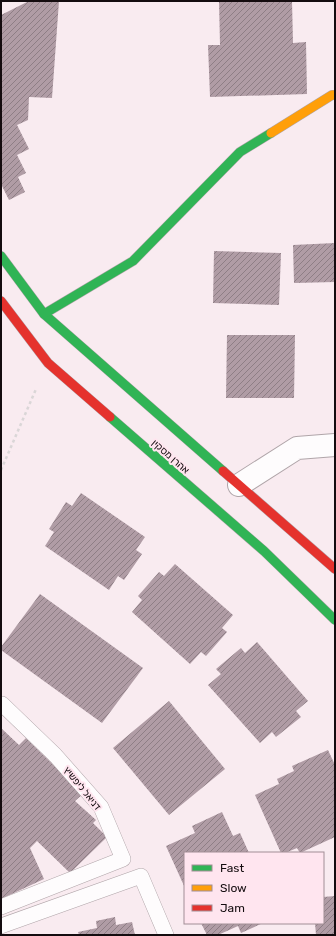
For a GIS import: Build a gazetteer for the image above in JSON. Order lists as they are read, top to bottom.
{
  "streets": {
    "street": ["אהרן מסקין"],
    "lane": ["דניאל ליפשיץ"]
  },
  "legend": ["Fast", "Slow", "Jam"]
}
